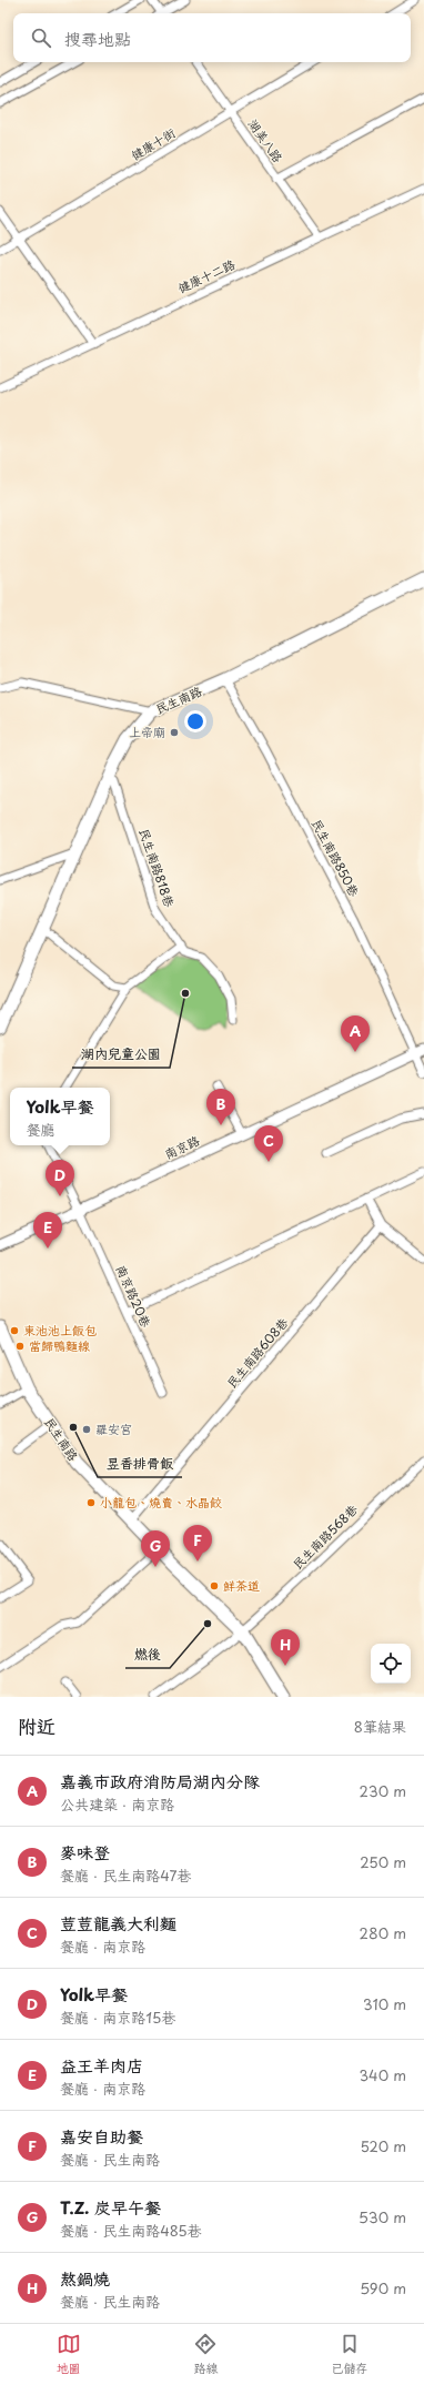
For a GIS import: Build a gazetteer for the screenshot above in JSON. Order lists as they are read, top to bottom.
{
  "streets": {
    "main road": ["民生南路"],
    "street": [
      "湖美八路",
      "健康十街",
      "健康十二路",
      "民生南路850巷",
      "民生南路818巷",
      "南京路",
      "南京路20巷",
      "民生南路608巷",
      "民生南路568巷"
    ]
  },
  "crossings": [
    ["湖美八路", "健康十街"],
    ["湖美八路", "健康十二路"],
    ["民生南路", "民生南路850巷"],
    ["民生南路", "民生南路818巷"],
    ["民生南路", "民生南路608巷"],
    ["民生南路", "民生南路568巷"],
    ["民生南路850巷", "南京路"],
    ["南京路", "南京路20巷"]
  ],
  "places": [
    "上帝廟",
    "湖內兒童公園",
    "東池池上飯包",
    "當歸鴨麵線",
    "昱香排骨飯",
    "羅安宮",
    "小籠包、燒賣、水晶餃",
    "鮮茶道",
    "燃後"
  ],
  "page": {
    "search": "搜尋地點",
    "pins": [
      "A",
      "B",
      "C",
      "D",
      "E",
      "F",
      "G",
      "H"
    ],
    "popup": ["Yolk早餐", "餐廳"],
    "heading": ["附近", "8筆結果"],
    "list": [
      {
        "mark": "A",
        "name": "嘉義市政府消防局湖內分隊",
        "note": "公共建築 · 南京路",
        "value": "230 m"
      },
      {
        "mark": "B",
        "name": "麥味登",
        "note": "餐廳 · 民生南路47巷",
        "value": "250 m"
      },
      {
        "mark": "C",
        "name": "荳荳龍義大利麵",
        "note": "餐廳 · 南京路",
        "value": "280 m"
      },
      {
        "mark": "D",
        "name": "Yolk早餐",
        "note": "餐廳 · 南京路15巷",
        "value": "310 m"
      },
      {
        "mark": "E",
        "name": "益王羊肉店",
        "note": "餐廳 · 南京路",
        "value": "340 m"
      },
      {
        "mark": "F",
        "name": "嘉安自助餐",
        "note": "餐廳 · 民生南路",
        "value": "520 m"
      },
      {
        "mark": "G",
        "name": "T.Z. 炭早午餐",
        "note": "餐廳 · 民生南路485巷",
        "value": "530 m"
      },
      {
        "mark": "H",
        "name": "熬鍋燒",
        "note": "餐廳 · 民生南路",
        "value": "590 m"
      }
    ],
    "nav": ["地圖", "路線", "已儲存"]
  }
}
